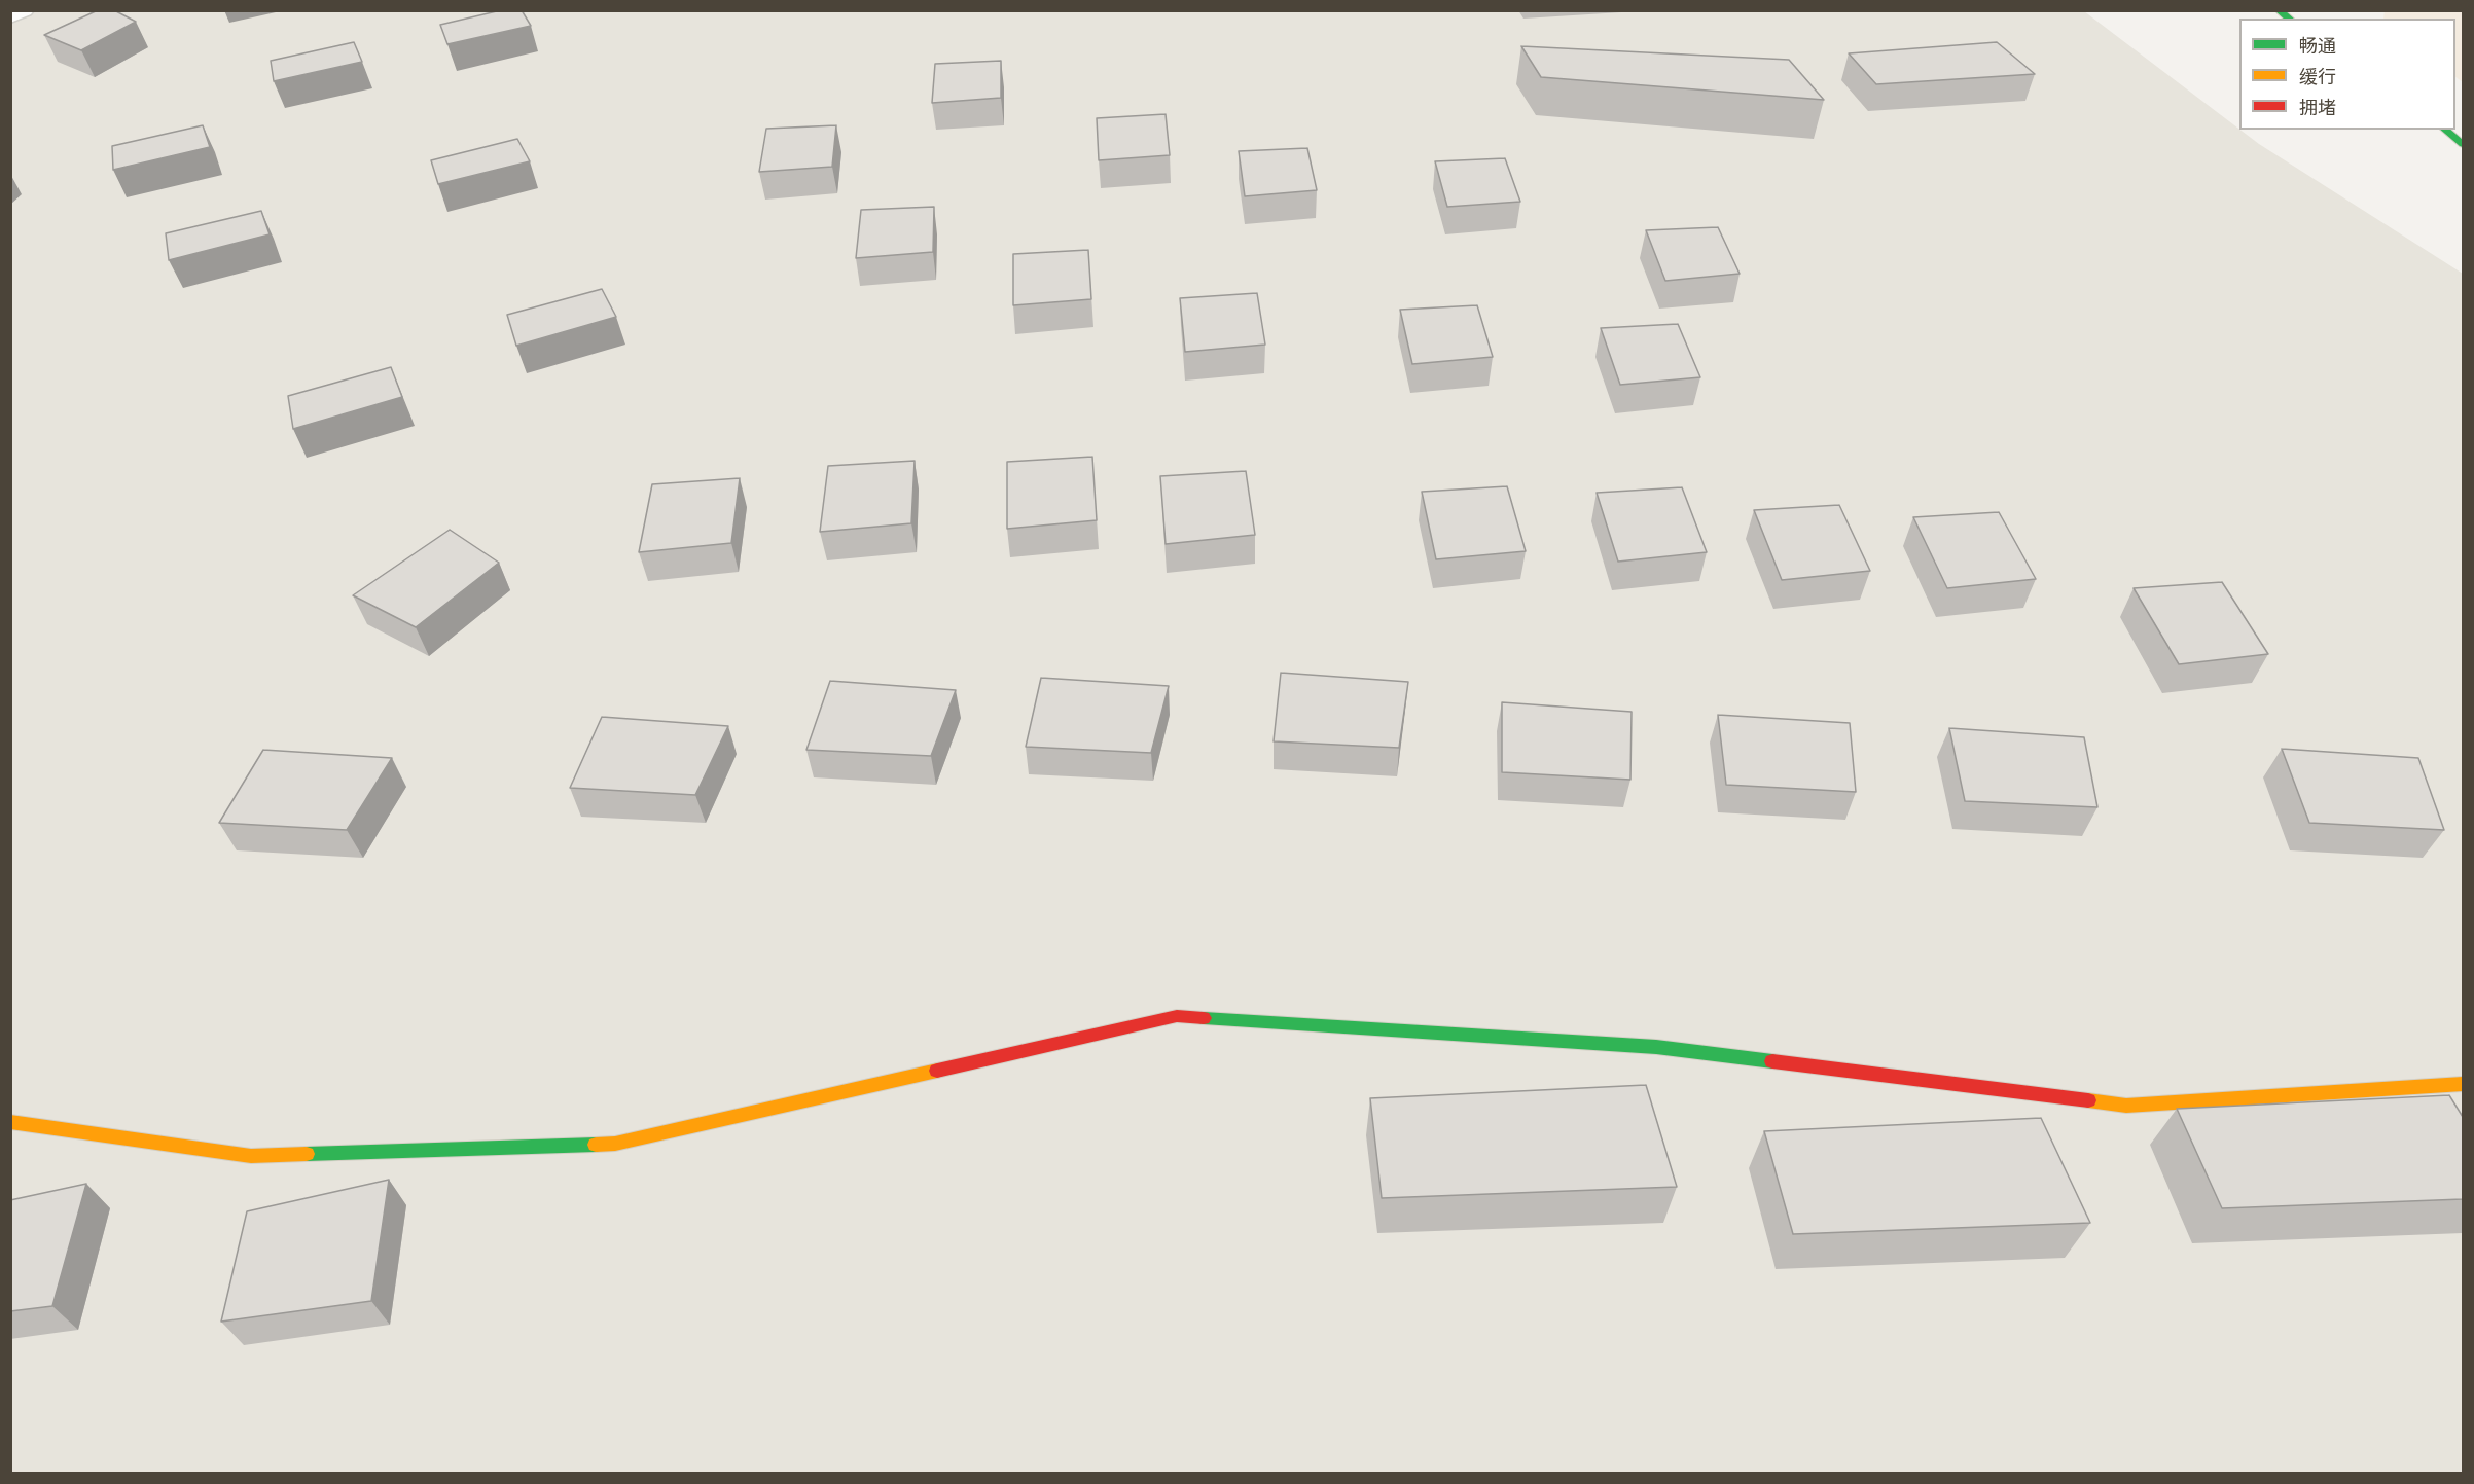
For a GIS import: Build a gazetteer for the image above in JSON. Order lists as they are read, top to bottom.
{
  "legend": ["畅通", "缓行", "拥堵"]
}
